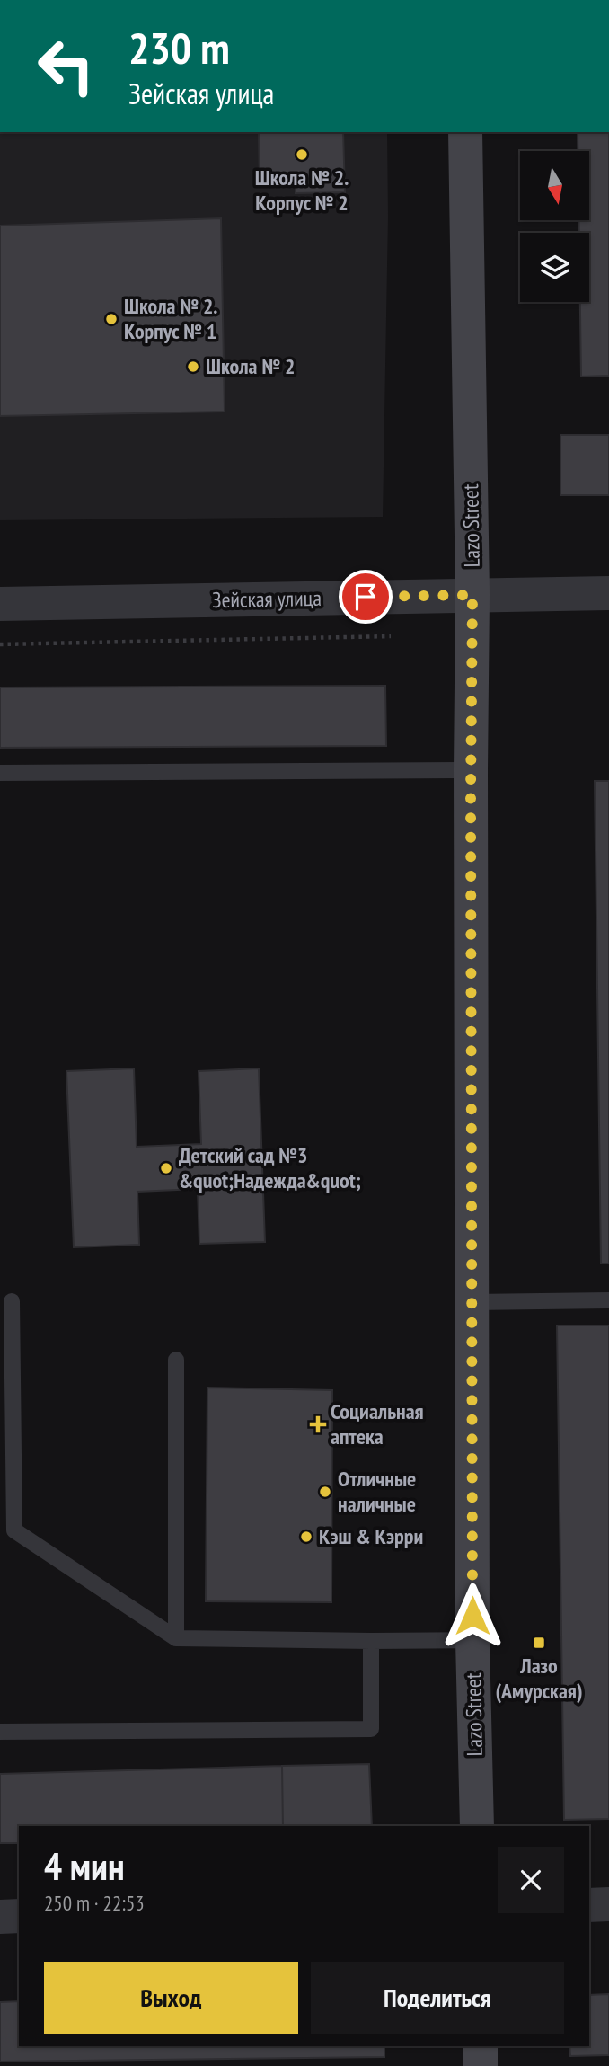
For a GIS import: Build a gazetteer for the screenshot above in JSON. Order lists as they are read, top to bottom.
{
  "streets": {
    "main road": ["Lazo Street"],
    "street": ["Зейская улица"]
  },
  "crossings": [
    ["Lazo Street", "Зейская улица"]
  ],
  "places": {
    "other": [
      "Школа № 2. Корпус № 2",
      "Школа № 2. Корпус № 1",
      "Школа № 2",
      "Детский сад №3 &quot;Надежда&quot;",
      "Отличные наличные",
      "Кэш & Кэрри"
    ],
    "health": ["Социальная аптека"],
    "transit": ["Лазо (Амурская)"]
  },
  "north": "bottom",
  "page": {
    "turn": ["230 m", "Зейская улица"],
    "heading": ["4 мин", "250 m · 22:53"],
    "buttons": ["Выход", "Поделиться"]
  }
}
